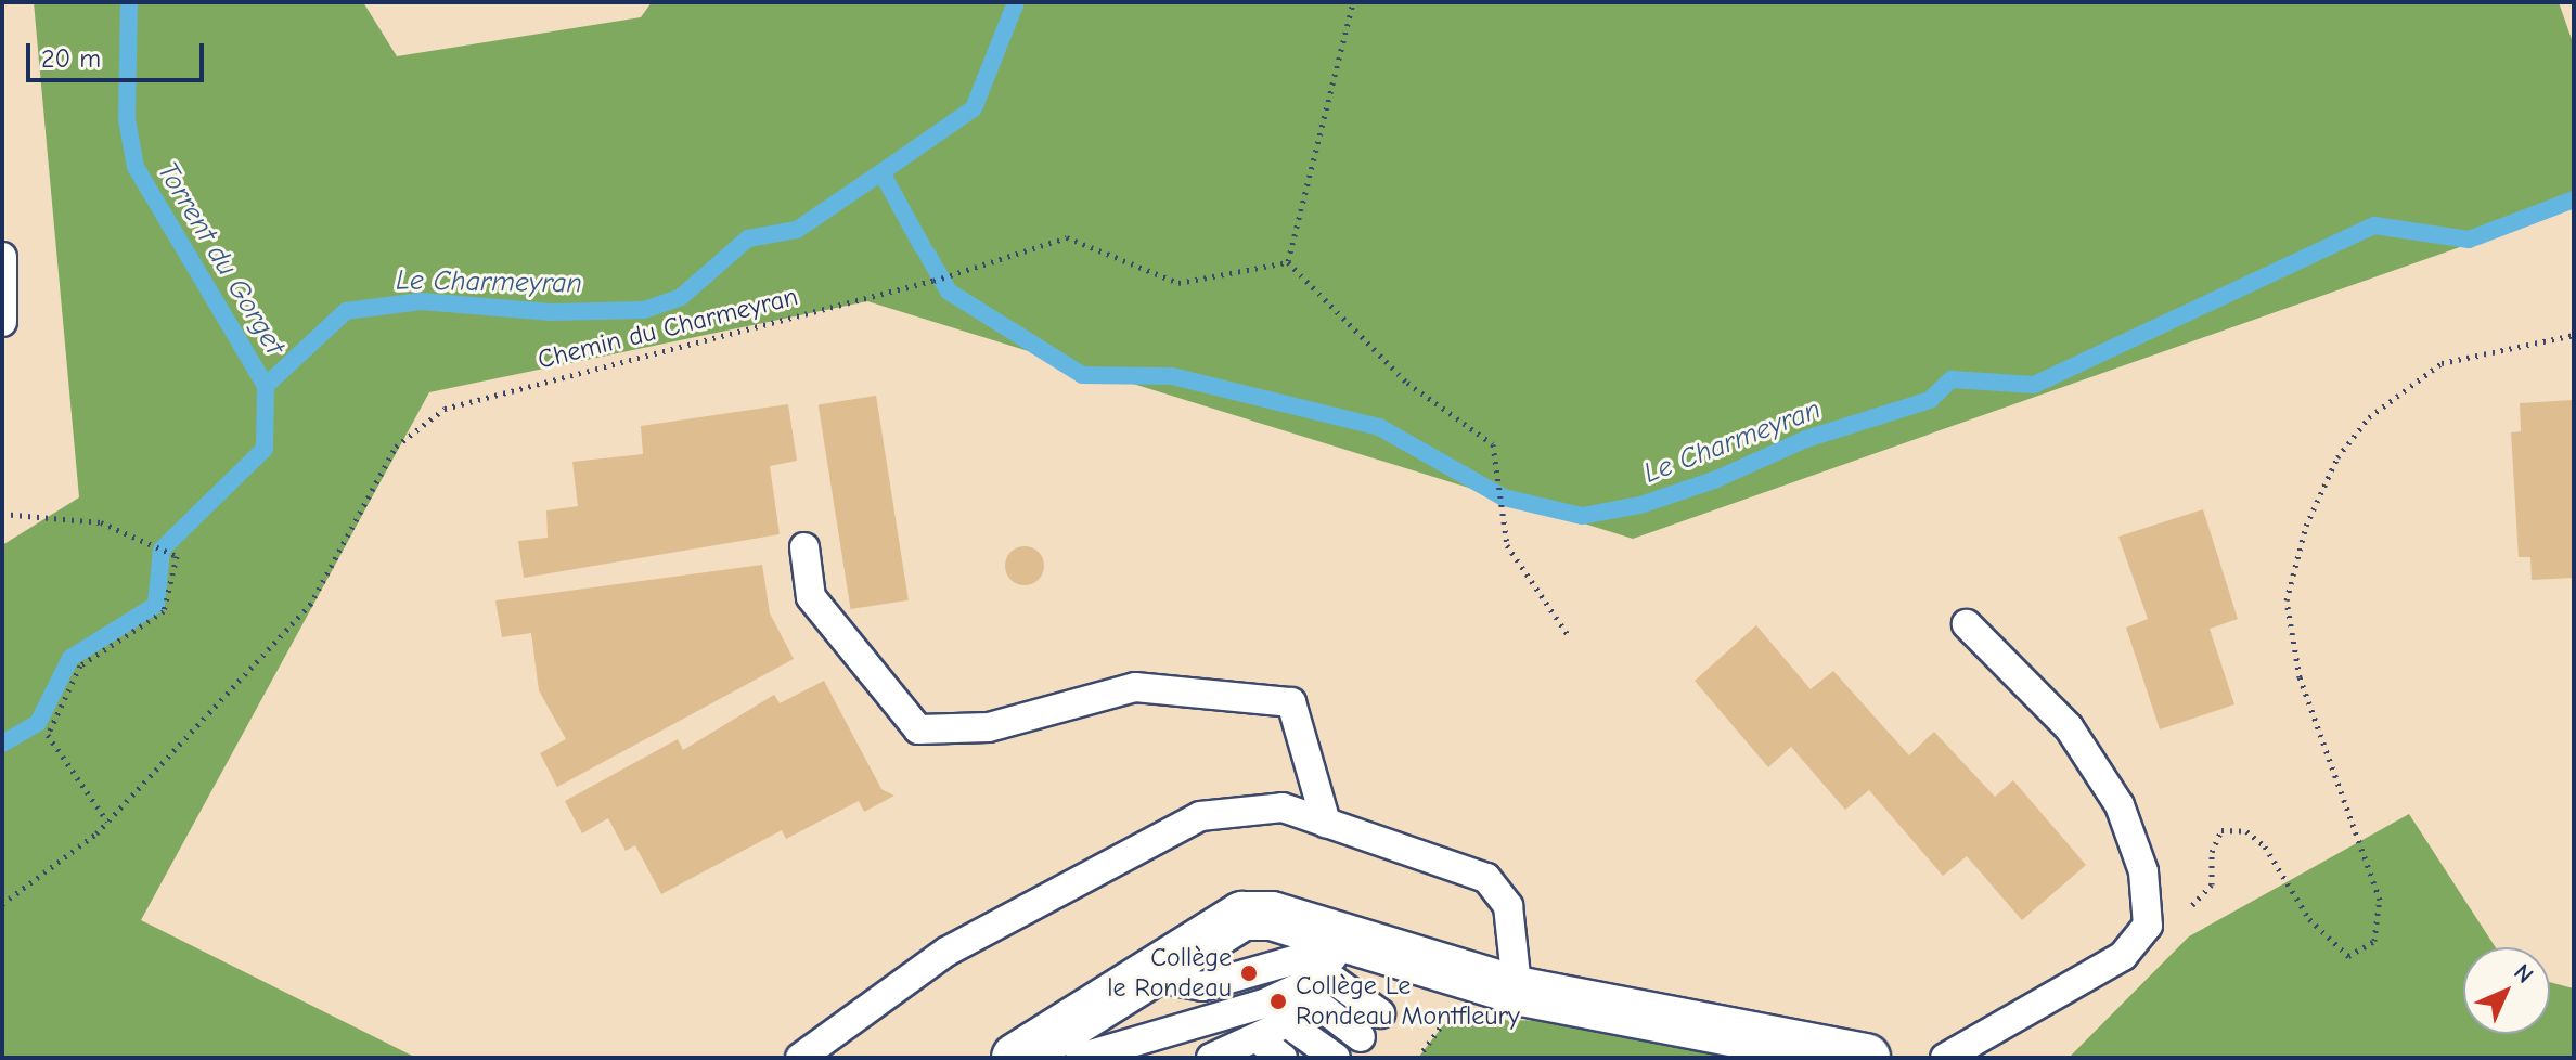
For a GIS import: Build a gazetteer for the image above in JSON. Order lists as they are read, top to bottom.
{
  "streets": {
    "path": ["Chemin du Charmeyran"]
  },
  "water": ["Torrent du Gorget", "Le Charmeyran"],
  "places": ["Collège le Rondeau", "Collège Le Rondeau Montfleury"],
  "scale_bar": "20 m",
  "north": "top right"
}
